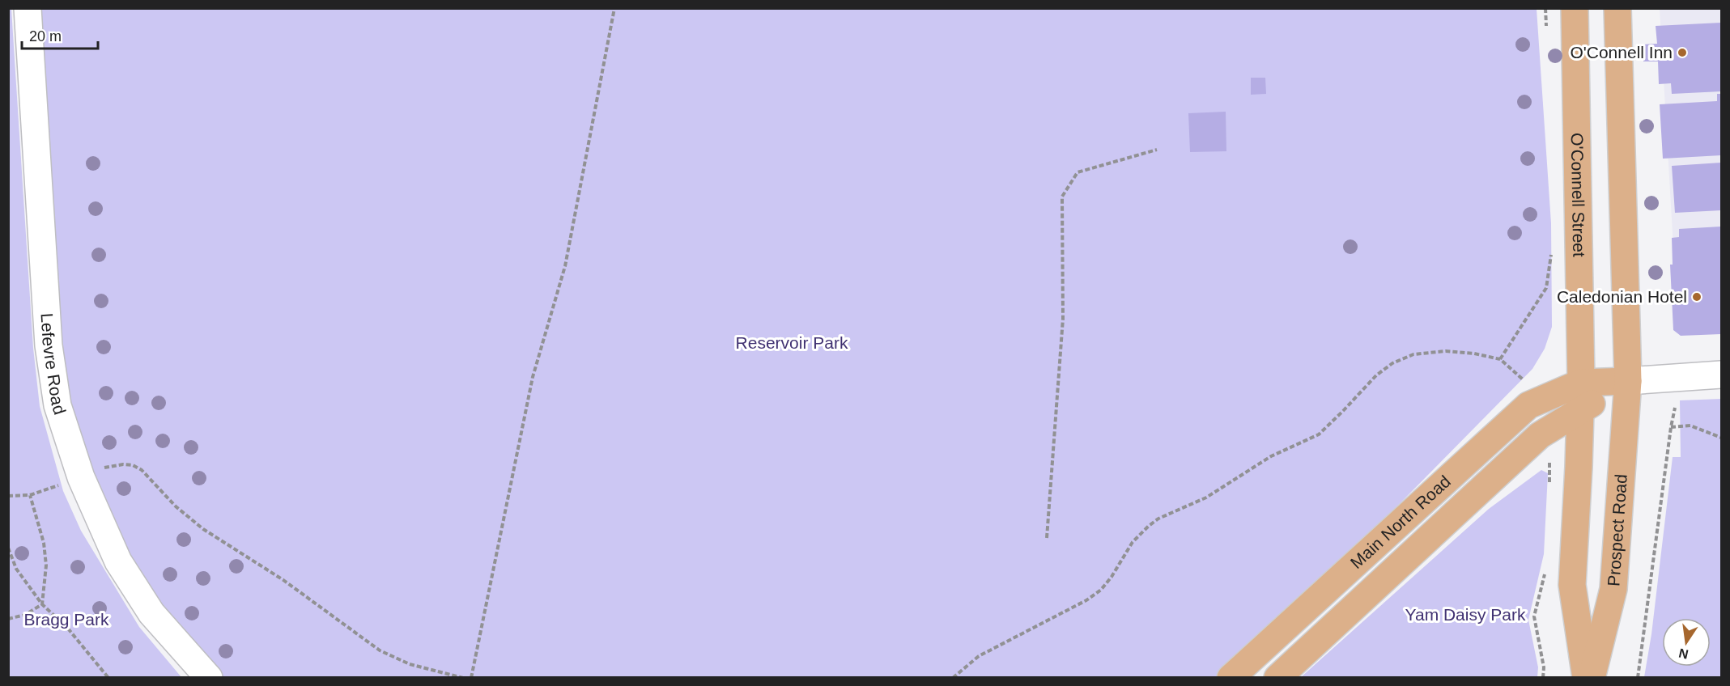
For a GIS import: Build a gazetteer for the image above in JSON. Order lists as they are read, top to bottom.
{
  "streets": {
    "main road": ["O'Connell Street", "Main North Road", "Prospect Road"],
    "street": ["Lefevre Road"]
  },
  "crossings": [
    ["O'Connell Street", "Main North Road"],
    ["Main North Road", "Prospect Road"]
  ],
  "parks": ["Reservoir Park", "Yam Daisy Park", "Bragg Park"],
  "places": ["O'Connell Inn", "Caledonian Hotel"],
  "scale_bar": "20 m",
  "north": "bottom"
}
